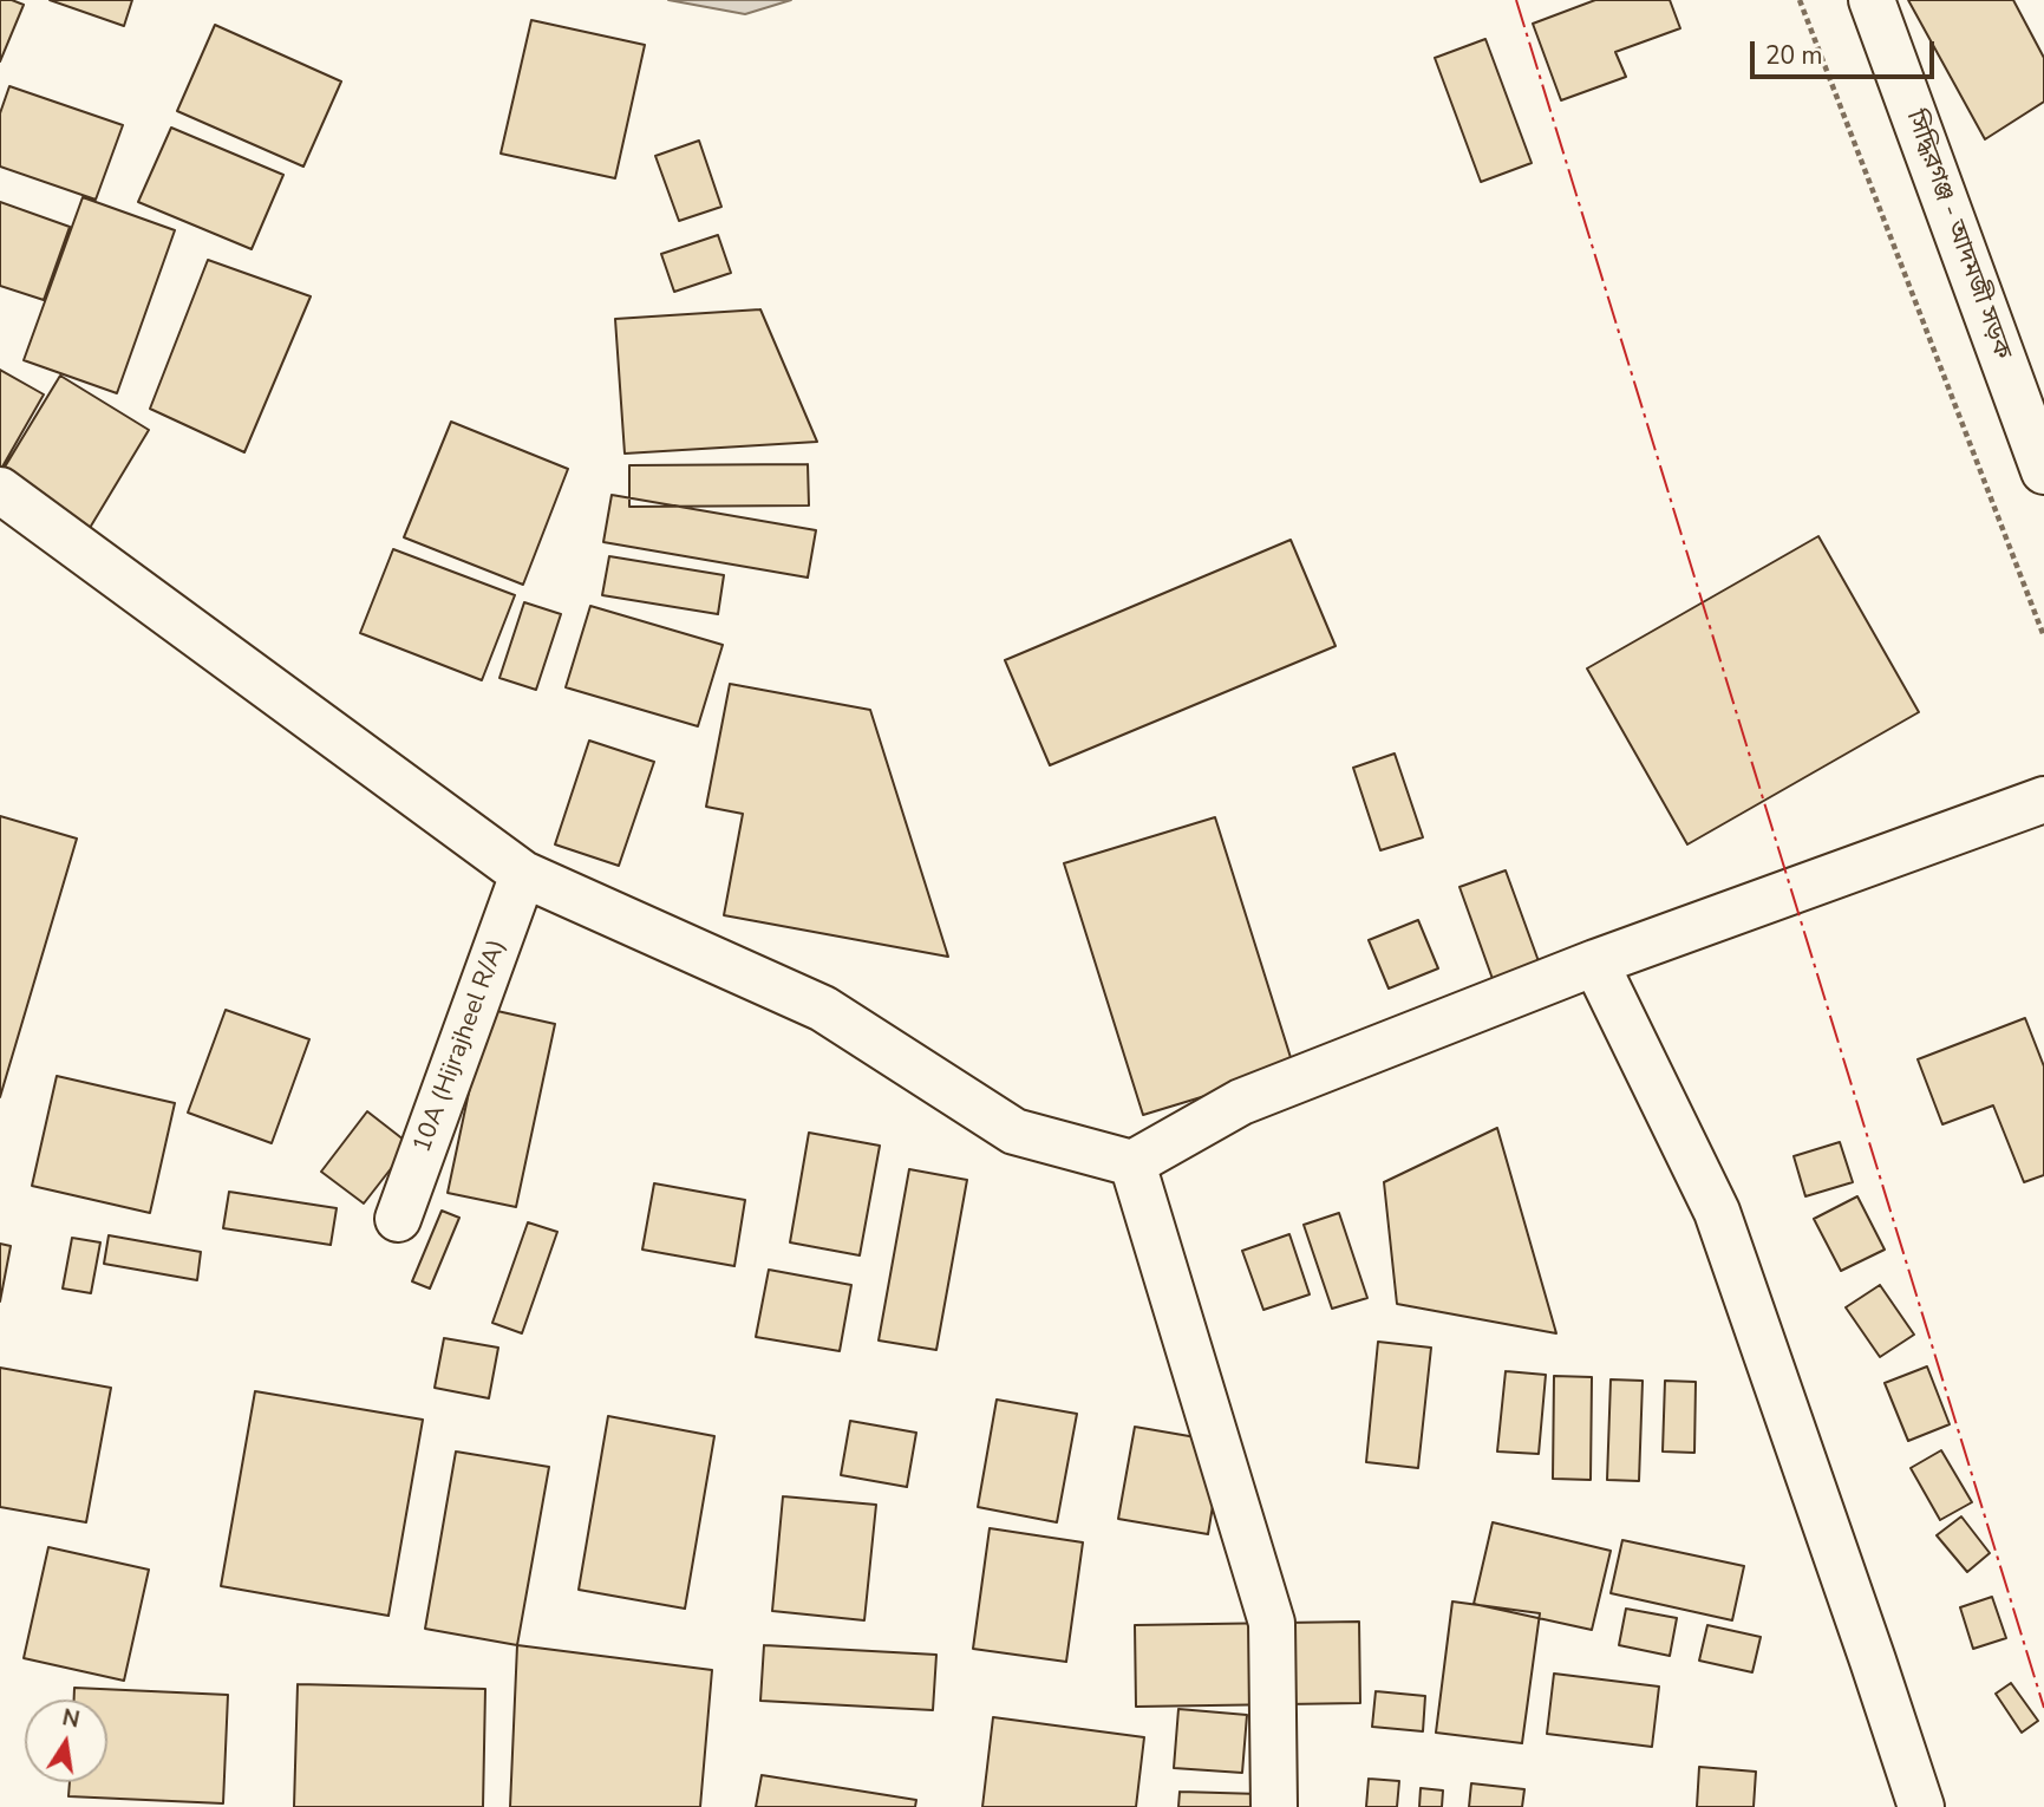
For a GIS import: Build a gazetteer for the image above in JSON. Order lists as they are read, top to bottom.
{
  "streets": {
    "street": ["সিদ্ধিরগঞ্জ - আদমজী সড়ক", "10A (Hijrajheel R/A)"]
  },
  "scale_bar": "20 m",
  "north": "top"
}
